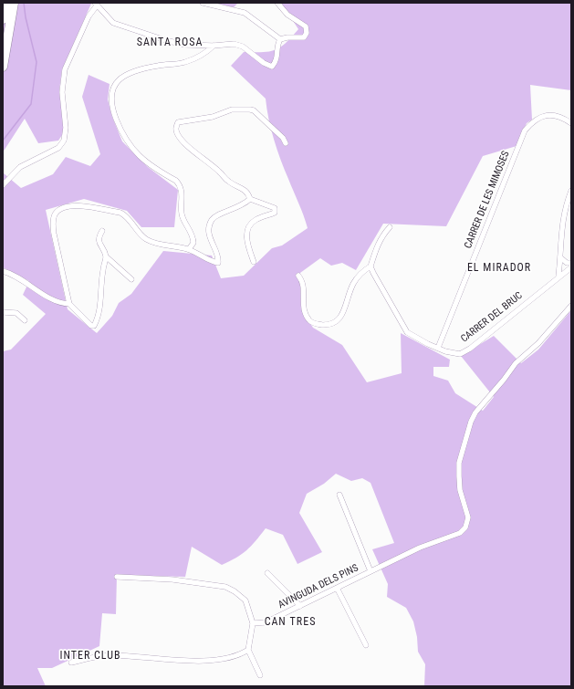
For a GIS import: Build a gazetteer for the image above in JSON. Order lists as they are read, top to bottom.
{
  "streets": {
    "street": ["CARRER DE LES MIMOSES", "CARRER DEL BRUC", "AVINGUDA DELS PINS"]
  },
  "crossings": [
    ["CARRER DE LES MIMOSES", "CARRER DEL BRUC"]
  ],
  "districts": [
    "SANTA ROSA",
    "EL MIRADOR",
    "CAN TRES",
    "INTER CLUB"
  ]
}
